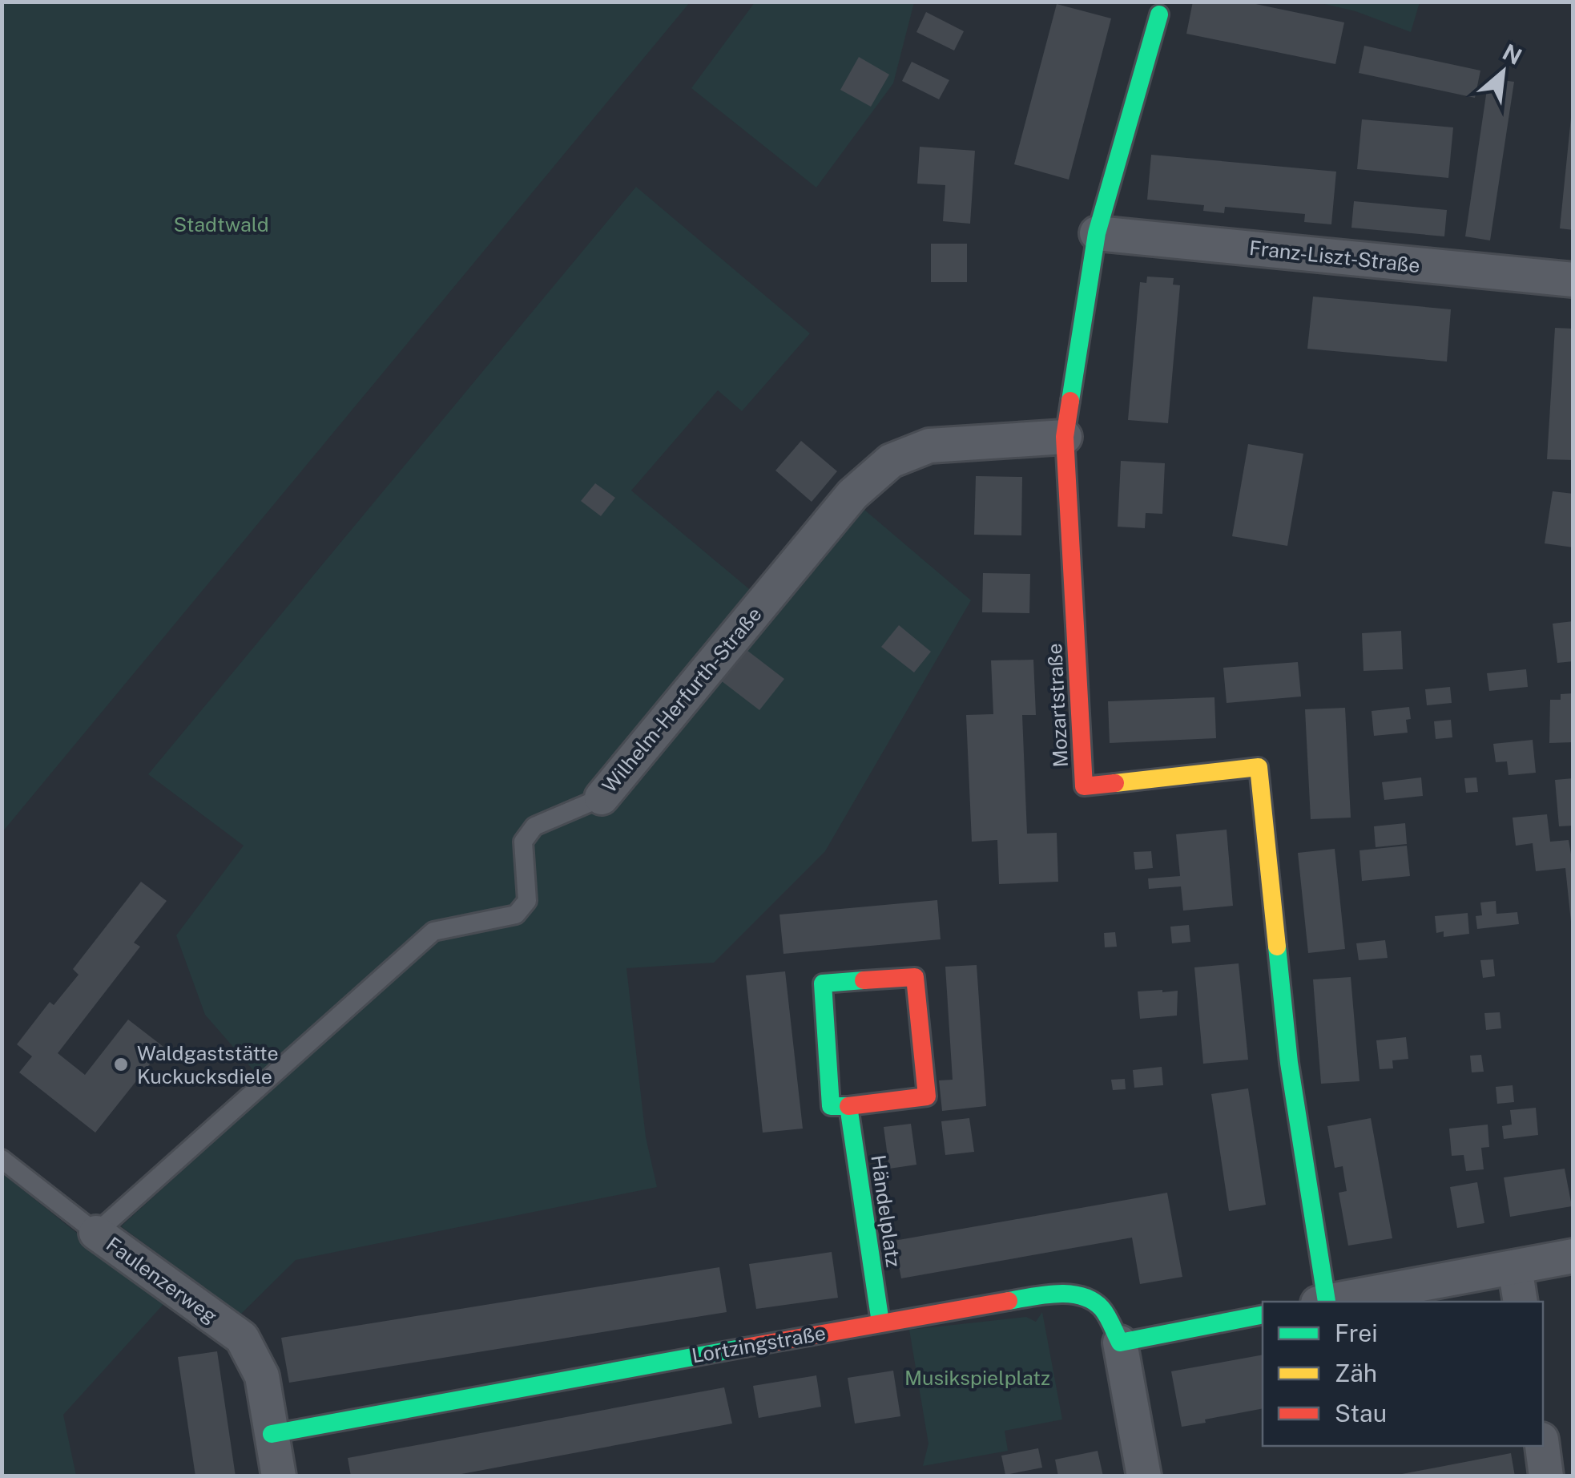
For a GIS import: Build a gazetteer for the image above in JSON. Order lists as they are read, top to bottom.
{
  "streets": {
    "street": [
      "Franz-Liszt-Straße",
      "Wilhelm-Herfurth-Straße",
      "Mozartstraße",
      "Händelplatz",
      "Faulenzerweg",
      "Lortzingstraße"
    ]
  },
  "crossings": [
    ["Franz-Liszt-Straße", "Mozartstraße"],
    ["Wilhelm-Herfurth-Straße", "Mozartstraße"],
    ["Wilhelm-Herfurth-Straße", "Faulenzerweg"],
    ["Händelplatz", "Lortzingstraße"],
    ["Faulenzerweg", "Lortzingstraße"]
  ],
  "parks": ["Stadtwald", "Musikspielplatz"],
  "places": ["Waldgaststätte Kuckucksdiele"],
  "legend": ["Frei", "Zäh", "Stau"],
  "north": "top right"
}
